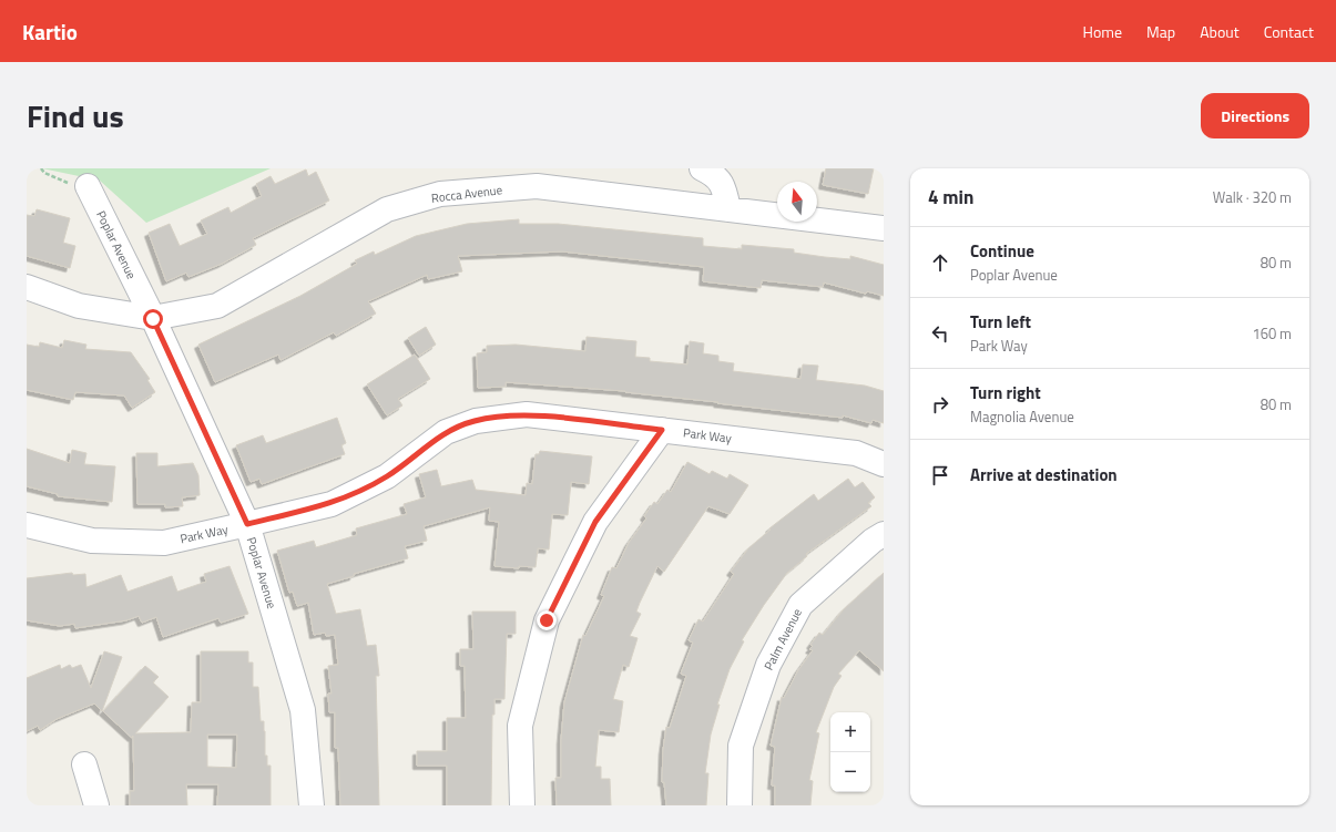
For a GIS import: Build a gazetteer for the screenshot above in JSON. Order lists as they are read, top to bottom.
{
  "streets": {
    "street": [
      "Rocca Avenue",
      "Poplar Avenue",
      "Park Way",
      "Palm Avenue"
    ]
  },
  "crossings": [
    ["Rocca Avenue", "Poplar Avenue"],
    ["Poplar Avenue", "Park Way"]
  ],
  "north": "top",
  "page": {
    "header": "Kartio",
    "nav": [
      "Home",
      "Map",
      "About",
      "Contact"
    ],
    "title": "Find us",
    "buttons": "Directions",
    "heading": ["4 min", "Walk · 320 m"],
    "list": [
      ["Continue", "Poplar Avenue", "80 m"],
      ["Turn left", "Park Way", "160 m"],
      ["Turn right", "Magnolia Avenue", "80 m"],
      "Arrive at destination"
    ],
    "map_buttons": ["+", "−"]
  }
}
